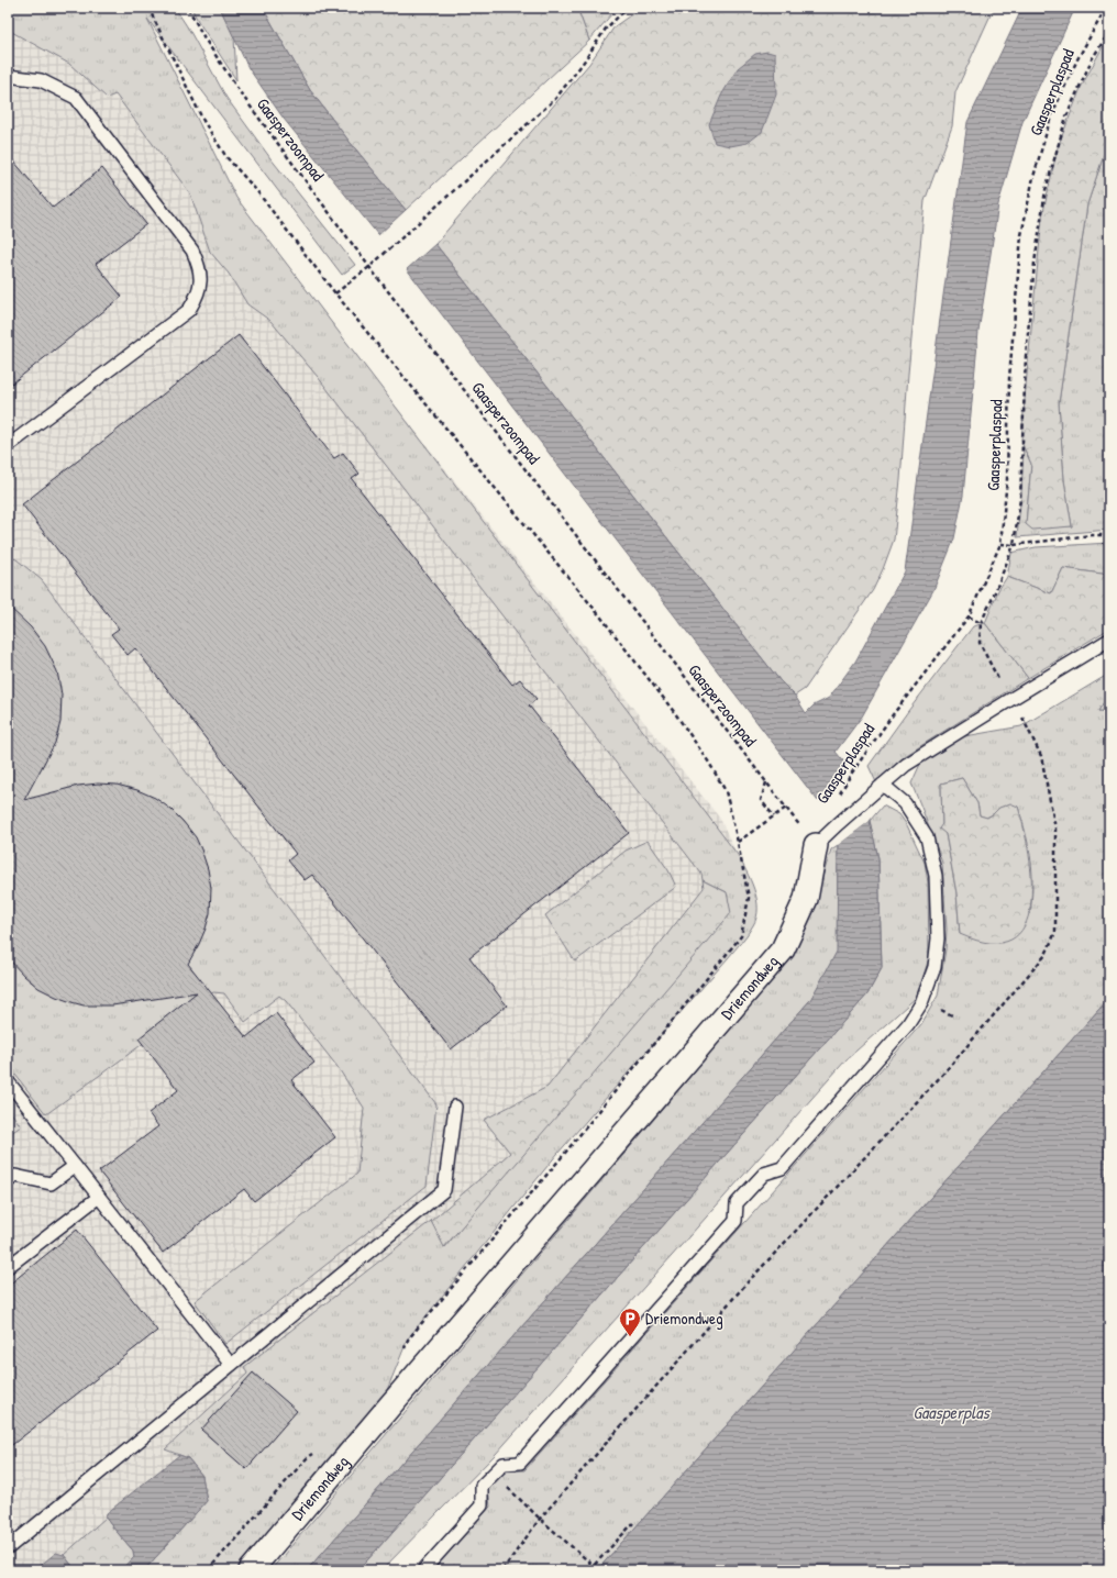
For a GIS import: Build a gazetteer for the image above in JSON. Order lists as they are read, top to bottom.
{
  "streets": {
    "street": ["Driemondweg"],
    "path": ["Gaasperplaspad", "Gaasperzoompad"]
  },
  "crossings": [
    ["Gaasperzoompad", "Driemondweg"]
  ],
  "water": ["Gaasperplas"],
  "places": {
    "parking": ["Driemondweg"]
  }
}
